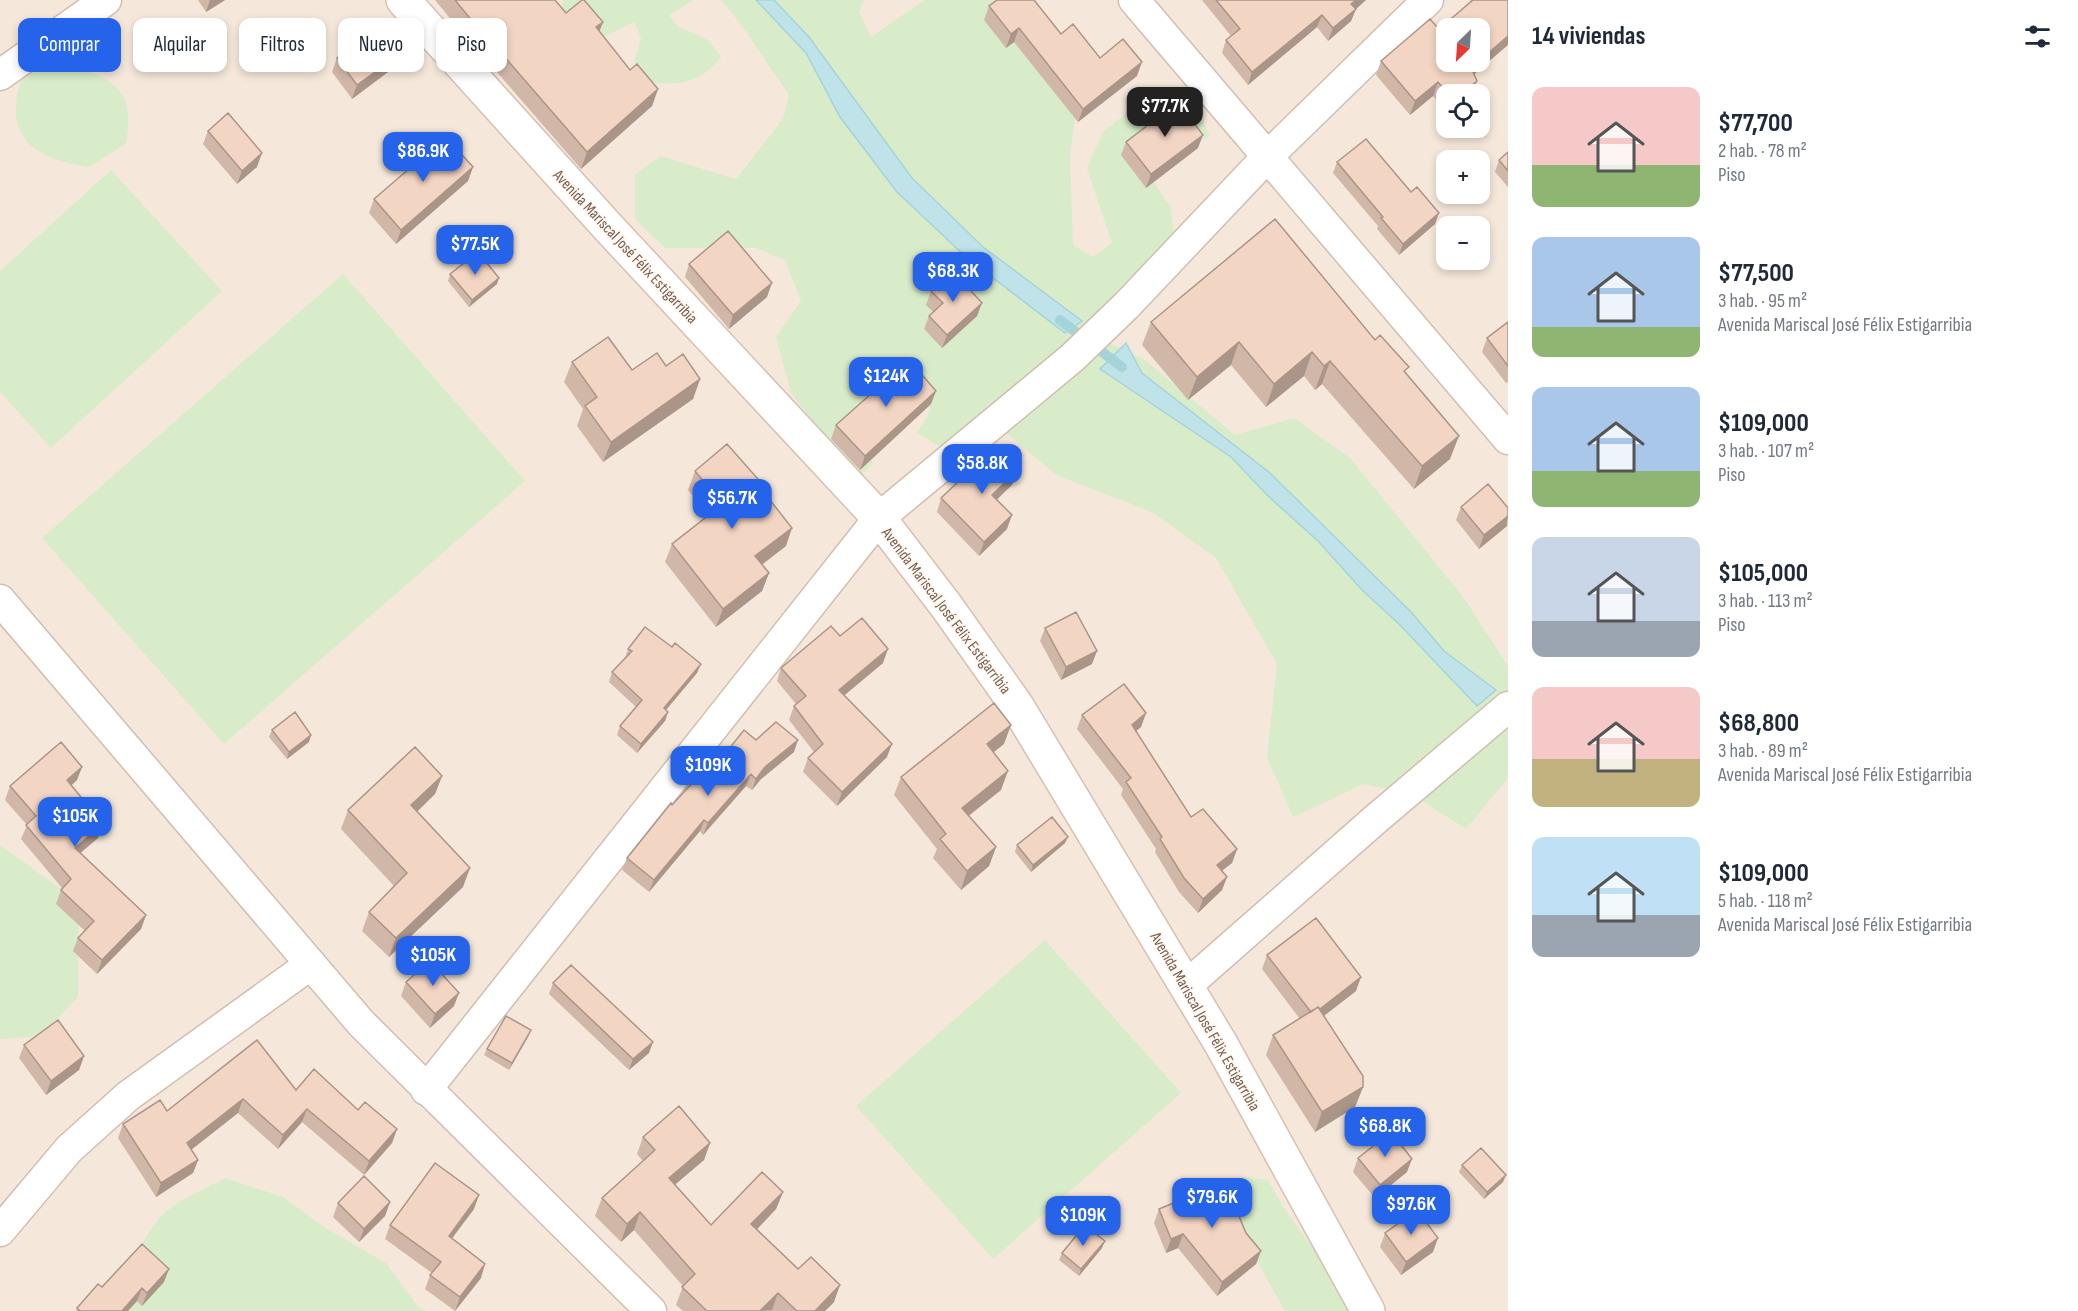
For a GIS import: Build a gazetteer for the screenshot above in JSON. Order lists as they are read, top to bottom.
{
  "streets": {
    "main road": ["Avenida Mariscal José Félix Estigarribia"]
  },
  "north": "bottom left",
  "page": {
    "heading": "14 viviendas",
    "map_buttons": ["+", "−"],
    "chip": [
      "Comprar",
      "Alquilar",
      "Filtros",
      "Nuevo",
      "Piso"
    ],
    "list": [
      {
        "name": "$77,700",
        "note": "2 hab. · 78 m² · Piso"
      },
      {
        "name": "$77,500",
        "note": "3 hab. · 95 m² · Avenida Mariscal José Félix Estigarribia"
      },
      {
        "name": "$109,000",
        "note": "3 hab. · 107 m² · Piso"
      },
      {
        "name": "$105,000",
        "note": "3 hab. · 113 m² · Piso"
      },
      {
        "name": "$68,800",
        "note": "3 hab. · 89 m² · Avenida Mariscal José Félix Estigarribia"
      },
      {
        "name": "$109,000",
        "note": "5 hab. · 118 m² · Avenida Mariscal José Félix Estigarribia"
      }
    ],
    "price": [
      "$77.7K",
      "$86.9K",
      "$77.5K",
      "$68.3K",
      "$124K",
      "$58.8K",
      "$56.7K",
      "$109K",
      "$105K",
      "$105K",
      "$68.8K",
      "$79.6K",
      "$97.6K",
      "$109K"
    ]
  }
}
